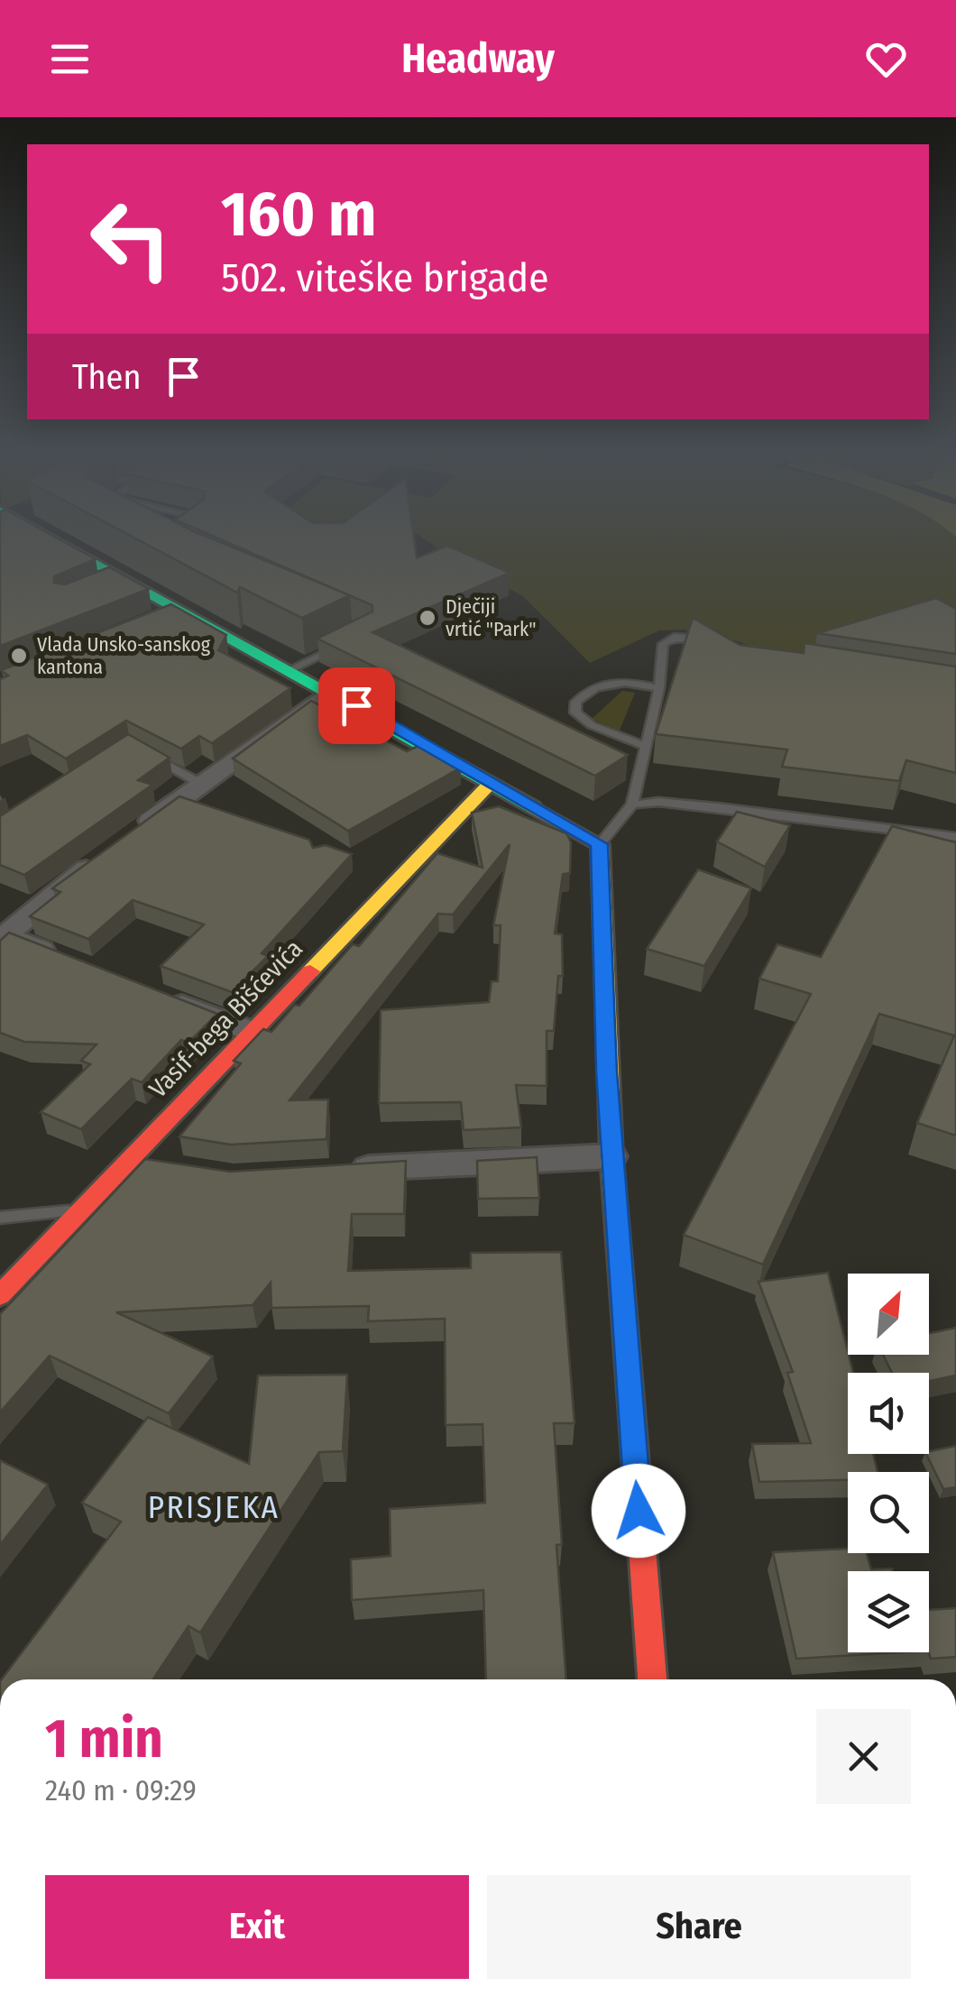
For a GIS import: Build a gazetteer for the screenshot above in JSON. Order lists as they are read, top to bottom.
{
  "streets": {
    "street": ["Vasif-bega Bišćevića"]
  },
  "districts": ["PRISJEKA"],
  "places": ["Dječiji vrtić \"Park\"", "Vlada Unsko-sanskog kantona"],
  "north": "top right",
  "page": {
    "header": "Headway",
    "turn": ["160 m", "502. viteške brigade"],
    "then": "Then",
    "heading": ["1 min", "240 m · 09:29"],
    "buttons": ["Exit", "Share"]
  }
}
